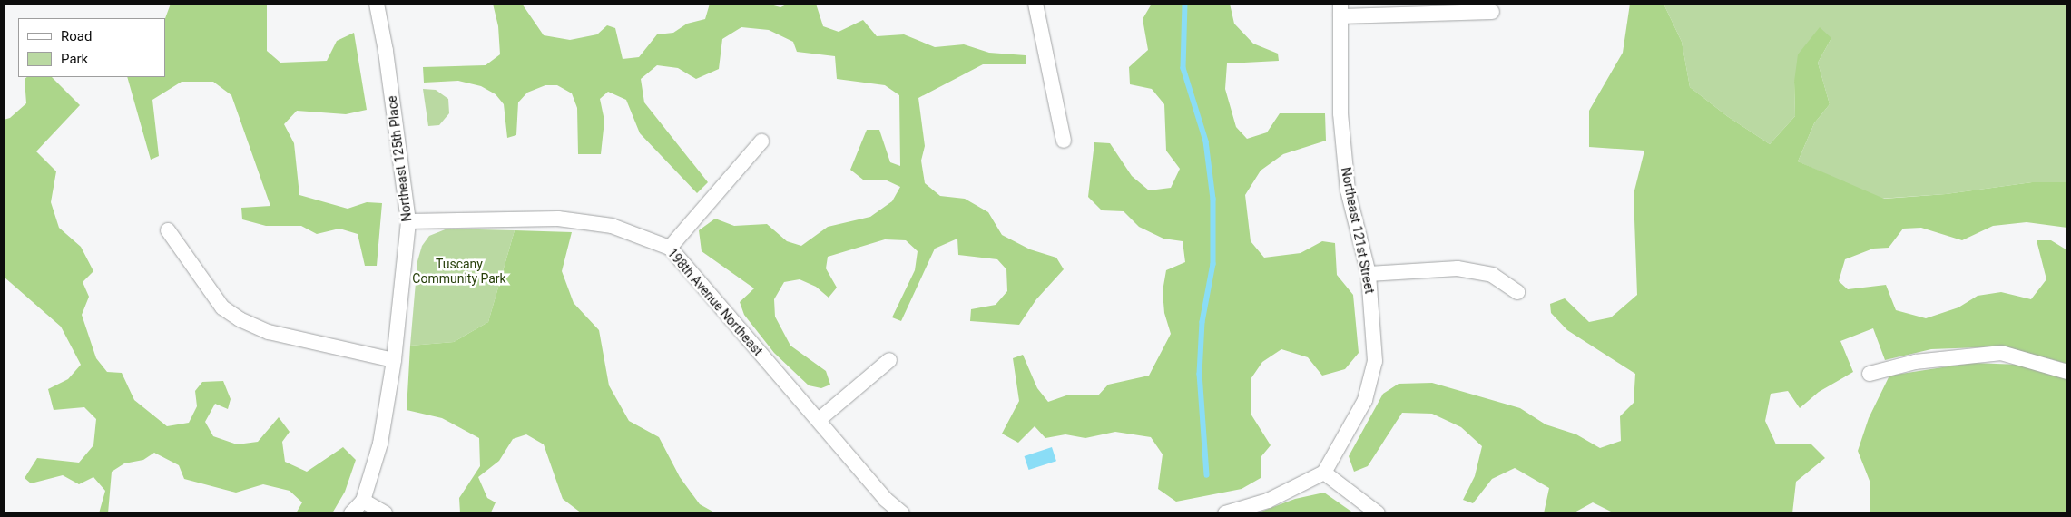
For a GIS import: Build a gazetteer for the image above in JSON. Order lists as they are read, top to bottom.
{
  "streets": {
    "street": ["Northeast 125th Place", "Northeast 121st Street", "198th Avenue Northeast"]
  },
  "crossings": [
    ["Northeast 125th Place", "198th Avenue Northeast"]
  ],
  "parks": ["Tuscany Community Park"],
  "legend": ["Road", "Park"]
}
